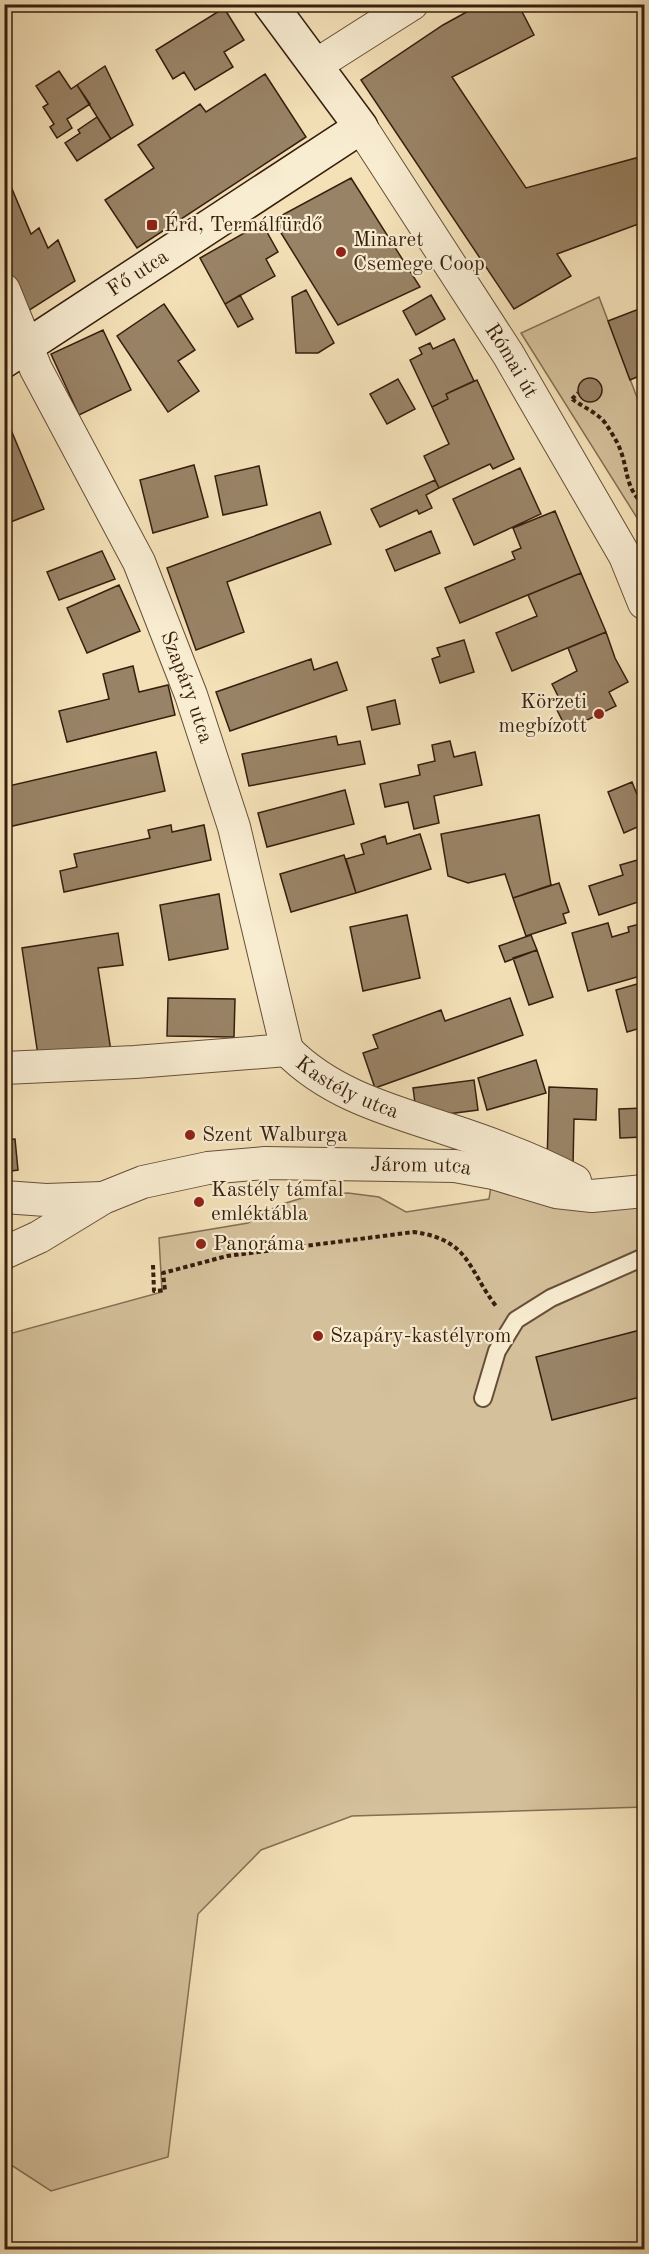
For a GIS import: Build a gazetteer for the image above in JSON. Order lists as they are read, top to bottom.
{
  "streets": {
    "street": [
      "Fő utca",
      "Római út",
      "Szapáry utca",
      "Kastély utca",
      "Járom utca"
    ]
  },
  "crossings": [
    ["Fő utca", "Római út"],
    ["Fő utca", "Szapáry utca"],
    ["Szapáry utca", "Kastély utca"],
    ["Kastély utca", "Járom utca"]
  ],
  "places": {
    "transit": ["Érd, Termálfürdő"],
    "other": [
      "Minaret Csemege Coop",
      "Körzeti megbízott",
      "Szent Walburga",
      "Kastély támfal emléktábla",
      "Panoráma",
      "Szapáry-kastélyrom"
    ]
  }
}
